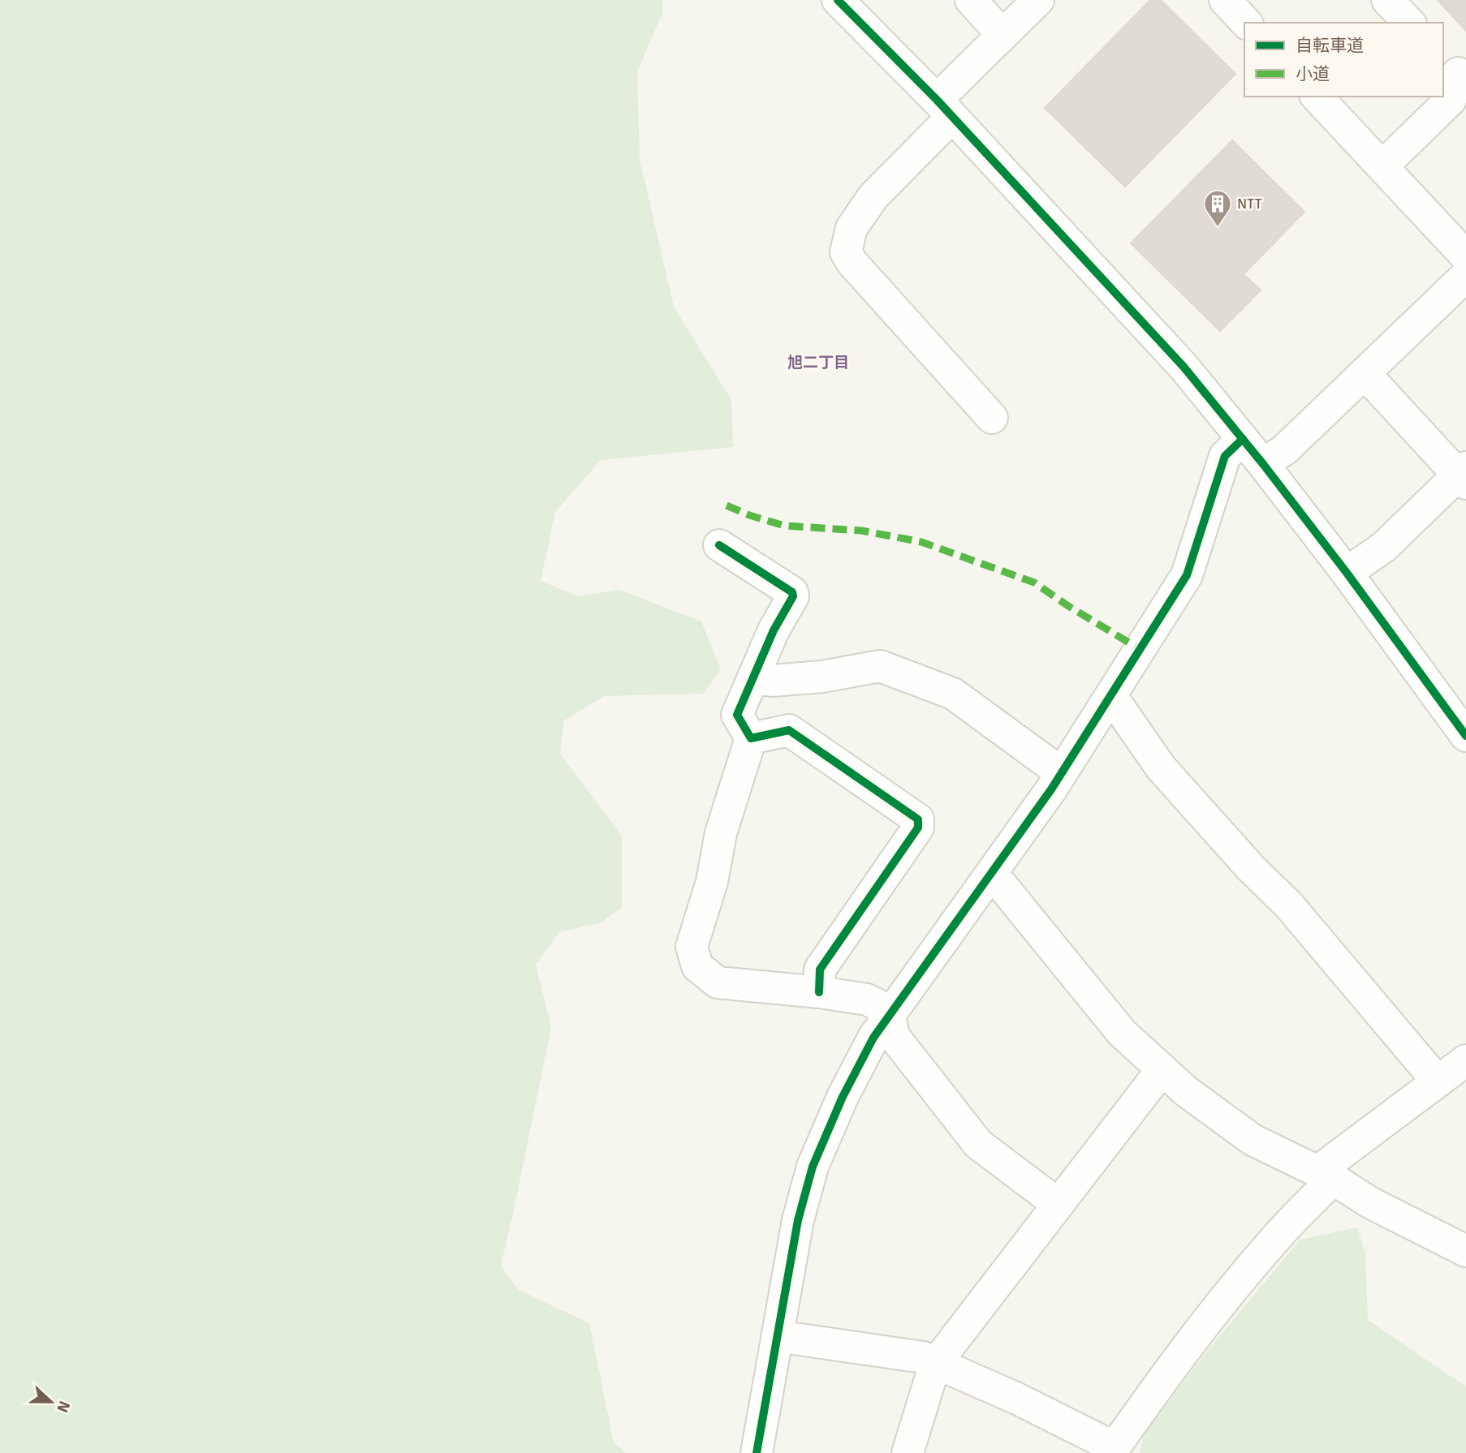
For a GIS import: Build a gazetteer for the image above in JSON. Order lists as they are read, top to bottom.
{
  "districts": ["旭二丁目"],
  "places": {
    "building": ["NTT"]
  },
  "legend": ["自転車道", "小道"],
  "north": "right"
}
